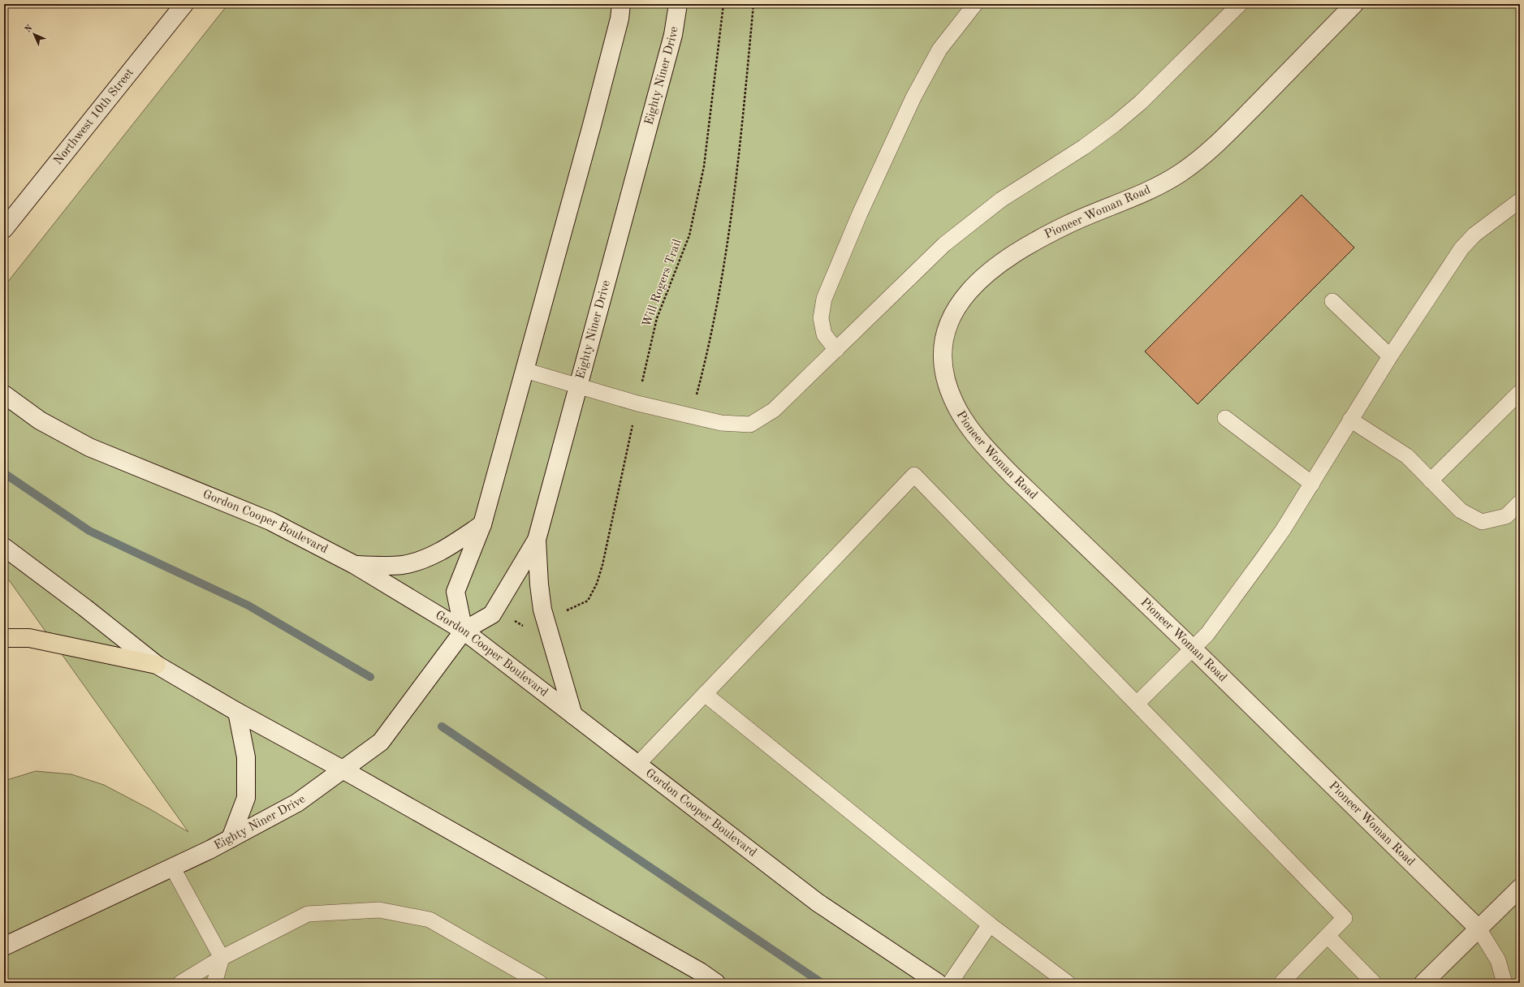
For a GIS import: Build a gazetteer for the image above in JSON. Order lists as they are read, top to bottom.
{
  "streets": {
    "street": [
      "Eighty Niner Drive",
      "Northwest 10th Street",
      "Pioneer Woman Road",
      "Gordon Cooper Boulevard"
    ],
    "path": ["Will Rogers Trail"]
  },
  "crossings": [
    ["Eighty Niner Drive", "Gordon Cooper Boulevard"]
  ],
  "north": "top left"
}
